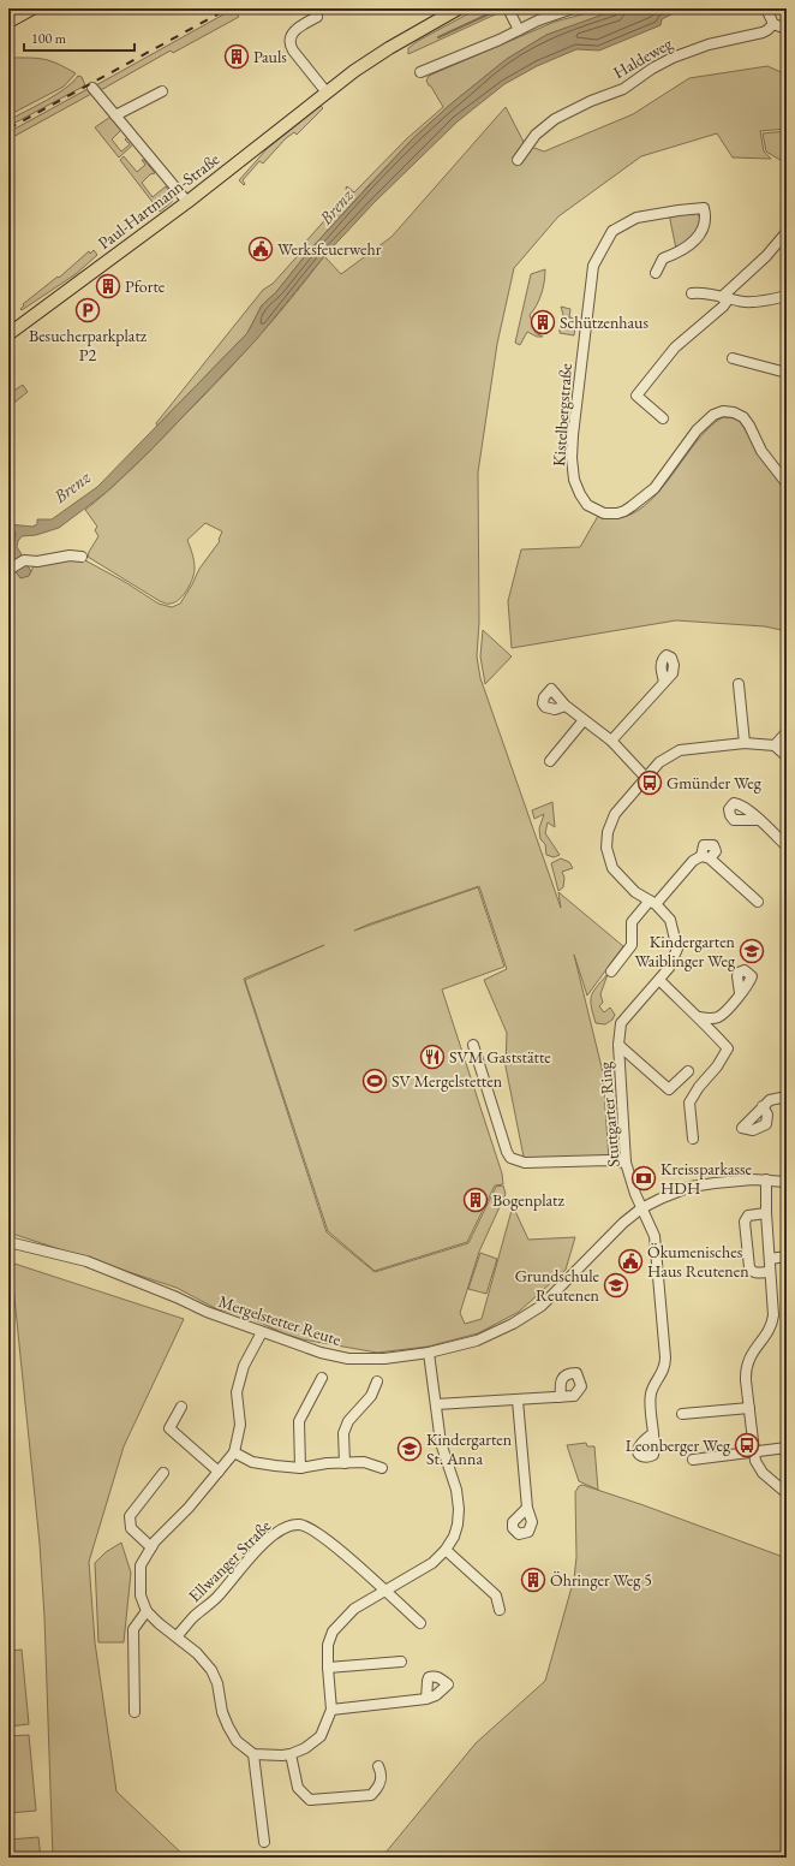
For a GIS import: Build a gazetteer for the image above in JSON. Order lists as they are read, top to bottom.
{
  "streets": {
    "main road": ["Paul-Hartmann-Straße"],
    "street": [
      "Haldeweg",
      "Kistelbergstraße",
      "Stuttgarter Ring",
      "Mergelstetter Reute",
      "Ellwanger Straße"
    ]
  },
  "crossings": [
    ["Stuttgarter Ring", "Mergelstetter Reute"]
  ],
  "water": ["Brenz"],
  "places": {
    "building": [
      "Pauls",
      "Pforte",
      "Schützenhaus",
      "Bogenplatz",
      "Öhringer Weg 5"
    ],
    "public building": ["Werksfeuerwehr", "Ökumenisches Haus Reutenen"],
    "parking": ["Besucherparkplatz P2"],
    "bus stop": ["Gmünder Weg", "Leonberger Weg"],
    "school or university": ["Kindergarten Waiblinger Weg", "Grundschule Reutenen", "Kindergarten St. Anna"],
    "restaurant": ["SVM Gaststätte"],
    "sports": ["SV Mergelstetten"],
    "bank": ["Kreissparkasse HDH"]
  },
  "scale_bar": "100 m"
}
